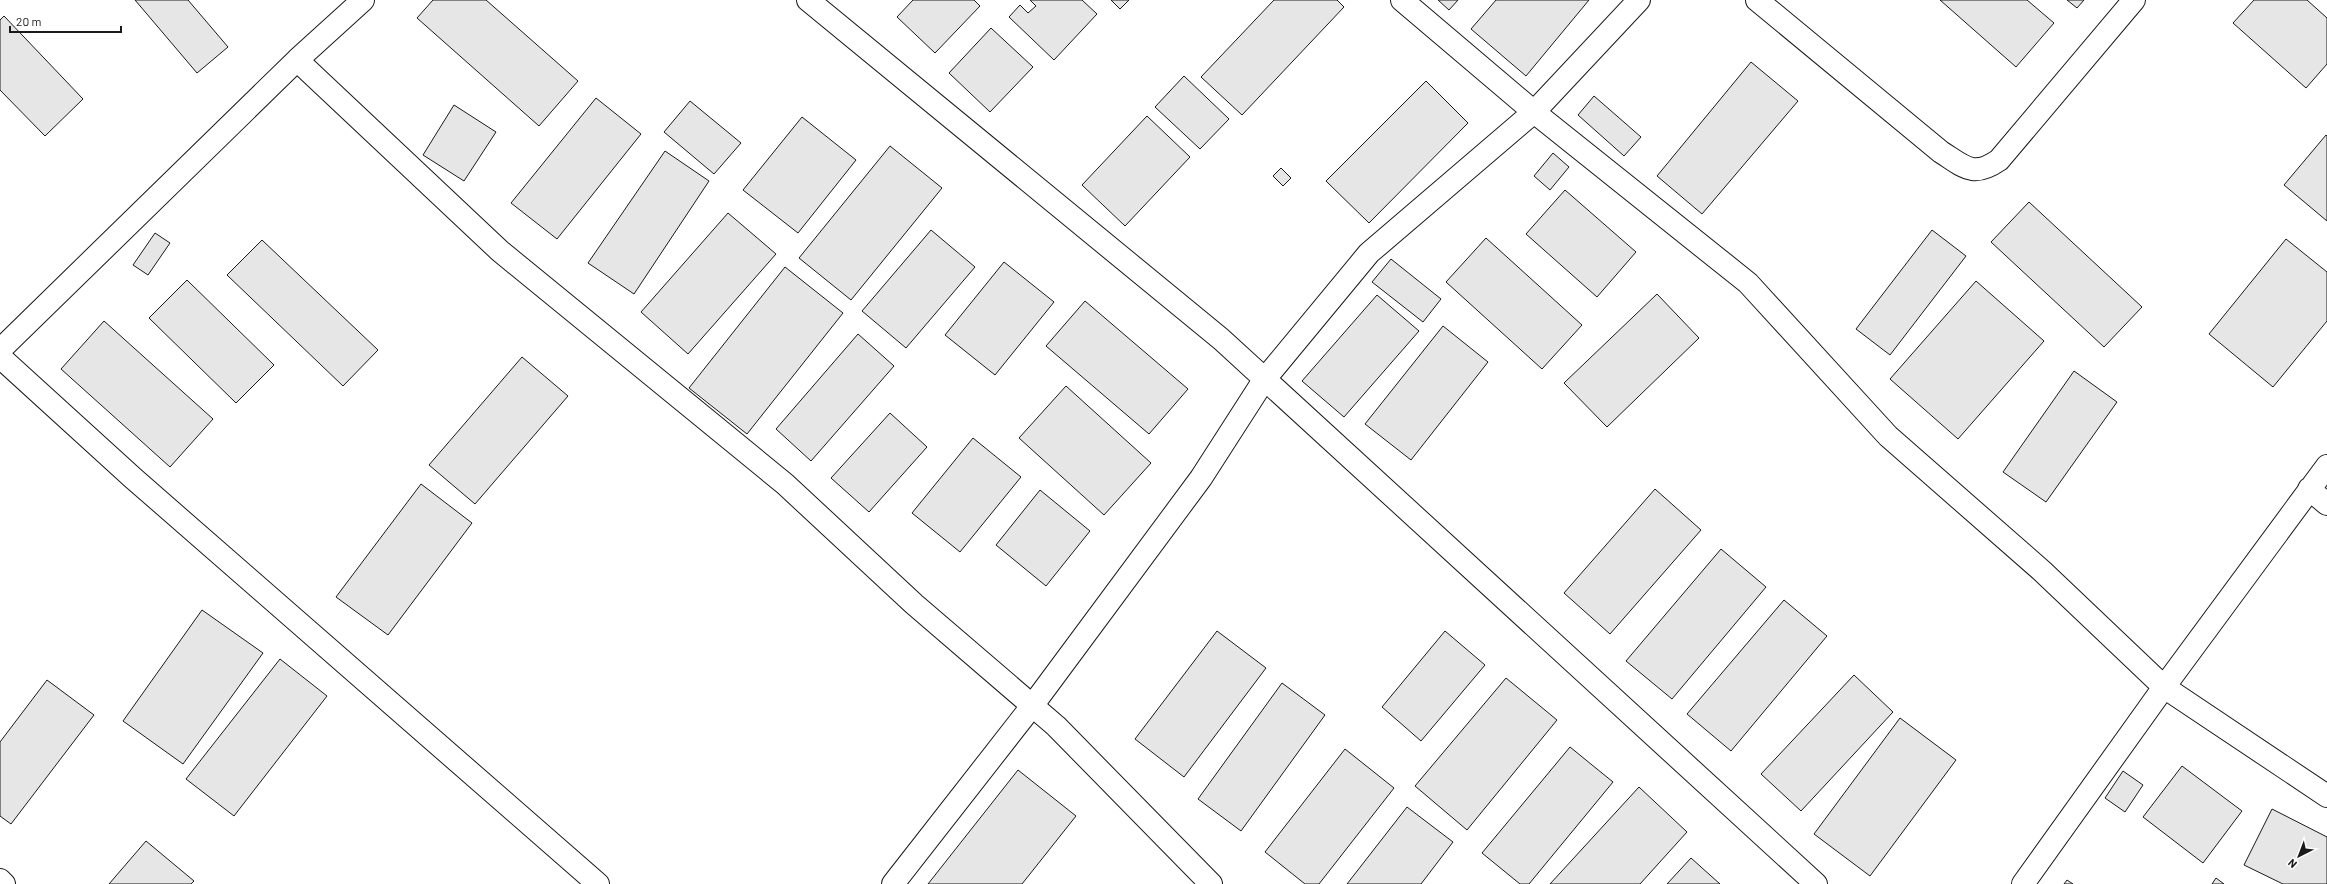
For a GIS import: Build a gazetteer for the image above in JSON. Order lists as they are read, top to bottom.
{
  "scale_bar": "20 m",
  "north": "bottom left"
}
